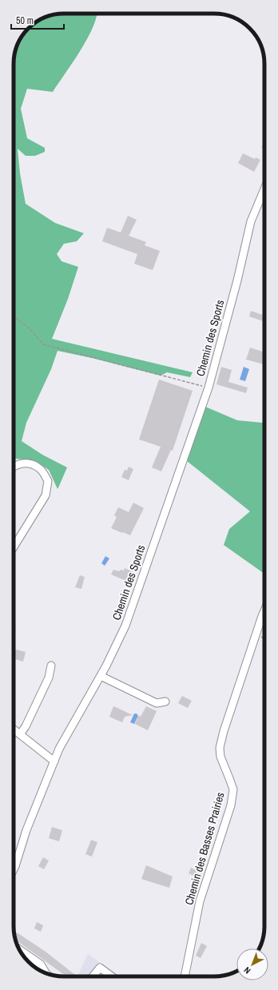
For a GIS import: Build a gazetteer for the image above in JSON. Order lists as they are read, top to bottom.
{
  "streets": {
    "street": ["Chemin des Sports", "Chemin des Basses Prairies"]
  },
  "scale_bar": "50 m",
  "north": "bottom left"
}
